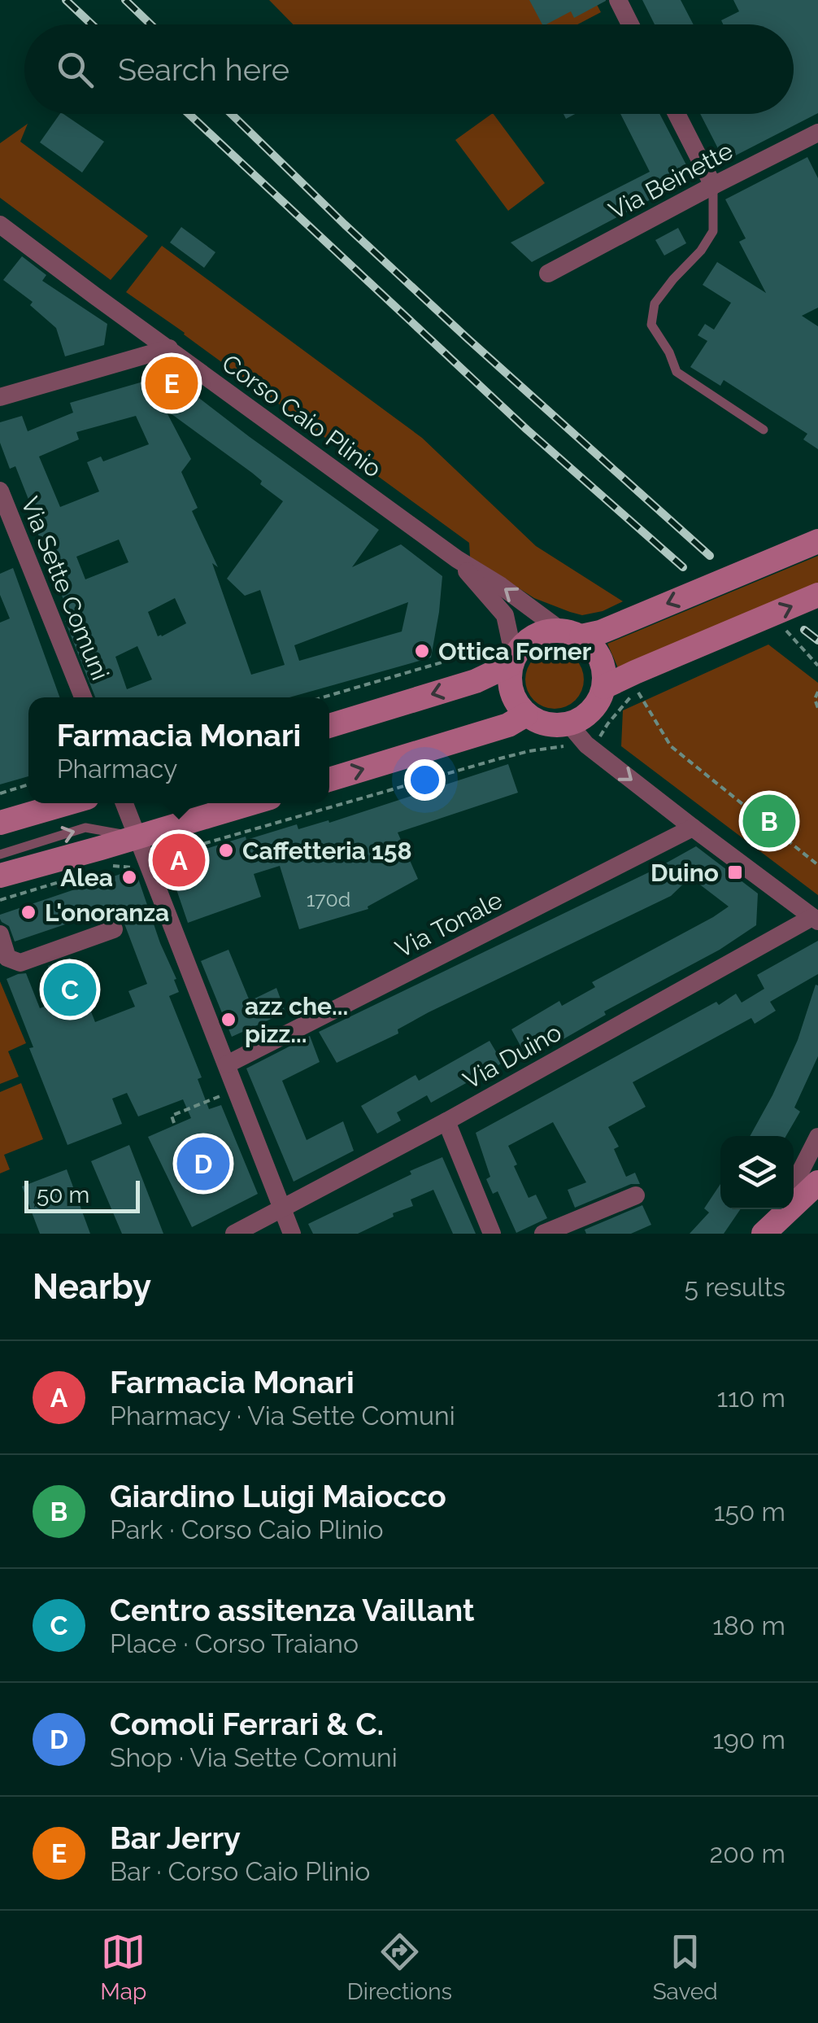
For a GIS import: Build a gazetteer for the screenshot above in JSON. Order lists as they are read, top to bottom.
{
  "streets": {
    "street": [
      "Via Beinette",
      "Corso Caio Plinio",
      "Via Sette Comuni",
      "Via Tonale",
      "Via Duino"
    ]
  },
  "places": {
    "other": [
      "Ottica Forner",
      "Caffetteria 158",
      "Alea",
      "L'onoranza",
      "azz che... pizz..."
    ],
    "transit": ["Duino"]
  },
  "house_numbers": ["170d"],
  "scale_bar": "50 m",
  "page": {
    "search": "Search here",
    "pins": [
      "E",
      "B",
      "A",
      "C",
      "D"
    ],
    "popup": ["Farmacia Monari", "Pharmacy"],
    "scale": "50 m",
    "heading": ["Nearby", "5 results"],
    "list": [
      {
        "mark": "A",
        "name": "Farmacia Monari",
        "note": "Pharmacy · Via Sette Comuni",
        "value": "110 m"
      },
      {
        "mark": "B",
        "name": "Giardino Luigi Maiocco",
        "note": "Park · Corso Caio Plinio",
        "value": "150 m"
      },
      {
        "mark": "C",
        "name": "Centro assitenza Vaillant",
        "note": "Place · Corso Traiano",
        "value": "180 m"
      },
      {
        "mark": "D",
        "name": "Comoli Ferrari & C.",
        "note": "Shop · Via Sette Comuni",
        "value": "190 m"
      },
      {
        "mark": "E",
        "name": "Bar Jerry",
        "note": "Bar · Corso Caio Plinio",
        "value": "200 m"
      }
    ],
    "nav": ["Map", "Directions", "Saved"]
  }
}
